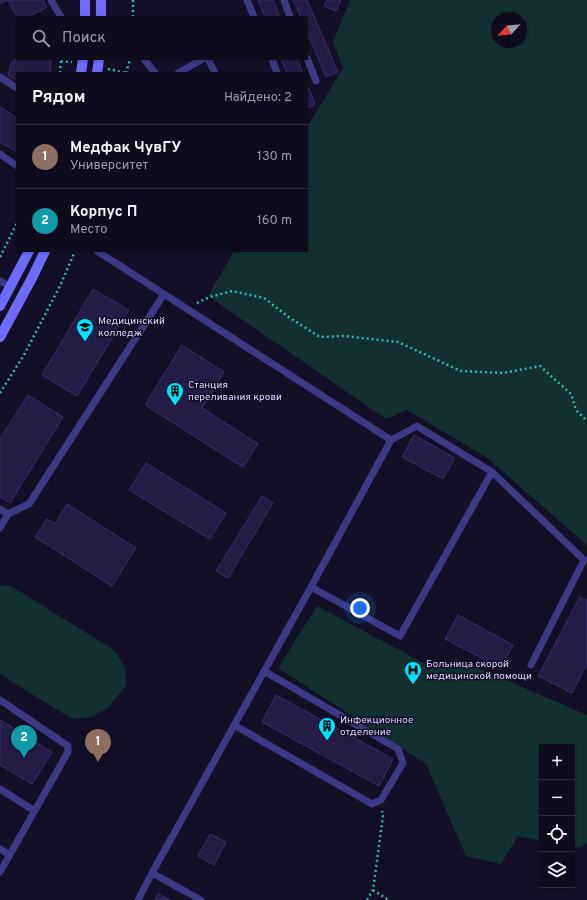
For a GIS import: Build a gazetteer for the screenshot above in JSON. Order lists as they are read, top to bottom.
{
  "places": {
    "school or university": ["Медицинский колледж"],
    "building": ["Станция переливания крови", "Инфекционное отделение"],
    "hospital": ["Больница скорой медицинской помощи"]
  },
  "north": "bottom left",
  "page": {
    "search": "Поиск",
    "heading": ["Рядом", "Найдено: 2"],
    "list": [
      {
        "mark": "1",
        "name": "Медфак ЧувГУ",
        "note": "Университет",
        "value": "130 m"
      },
      {
        "mark": "2",
        "name": "Корпус П",
        "note": "Место",
        "value": "160 m"
      }
    ],
    "pins": ["2", "1"],
    "map_buttons": ["+", "−"]
  }
}
